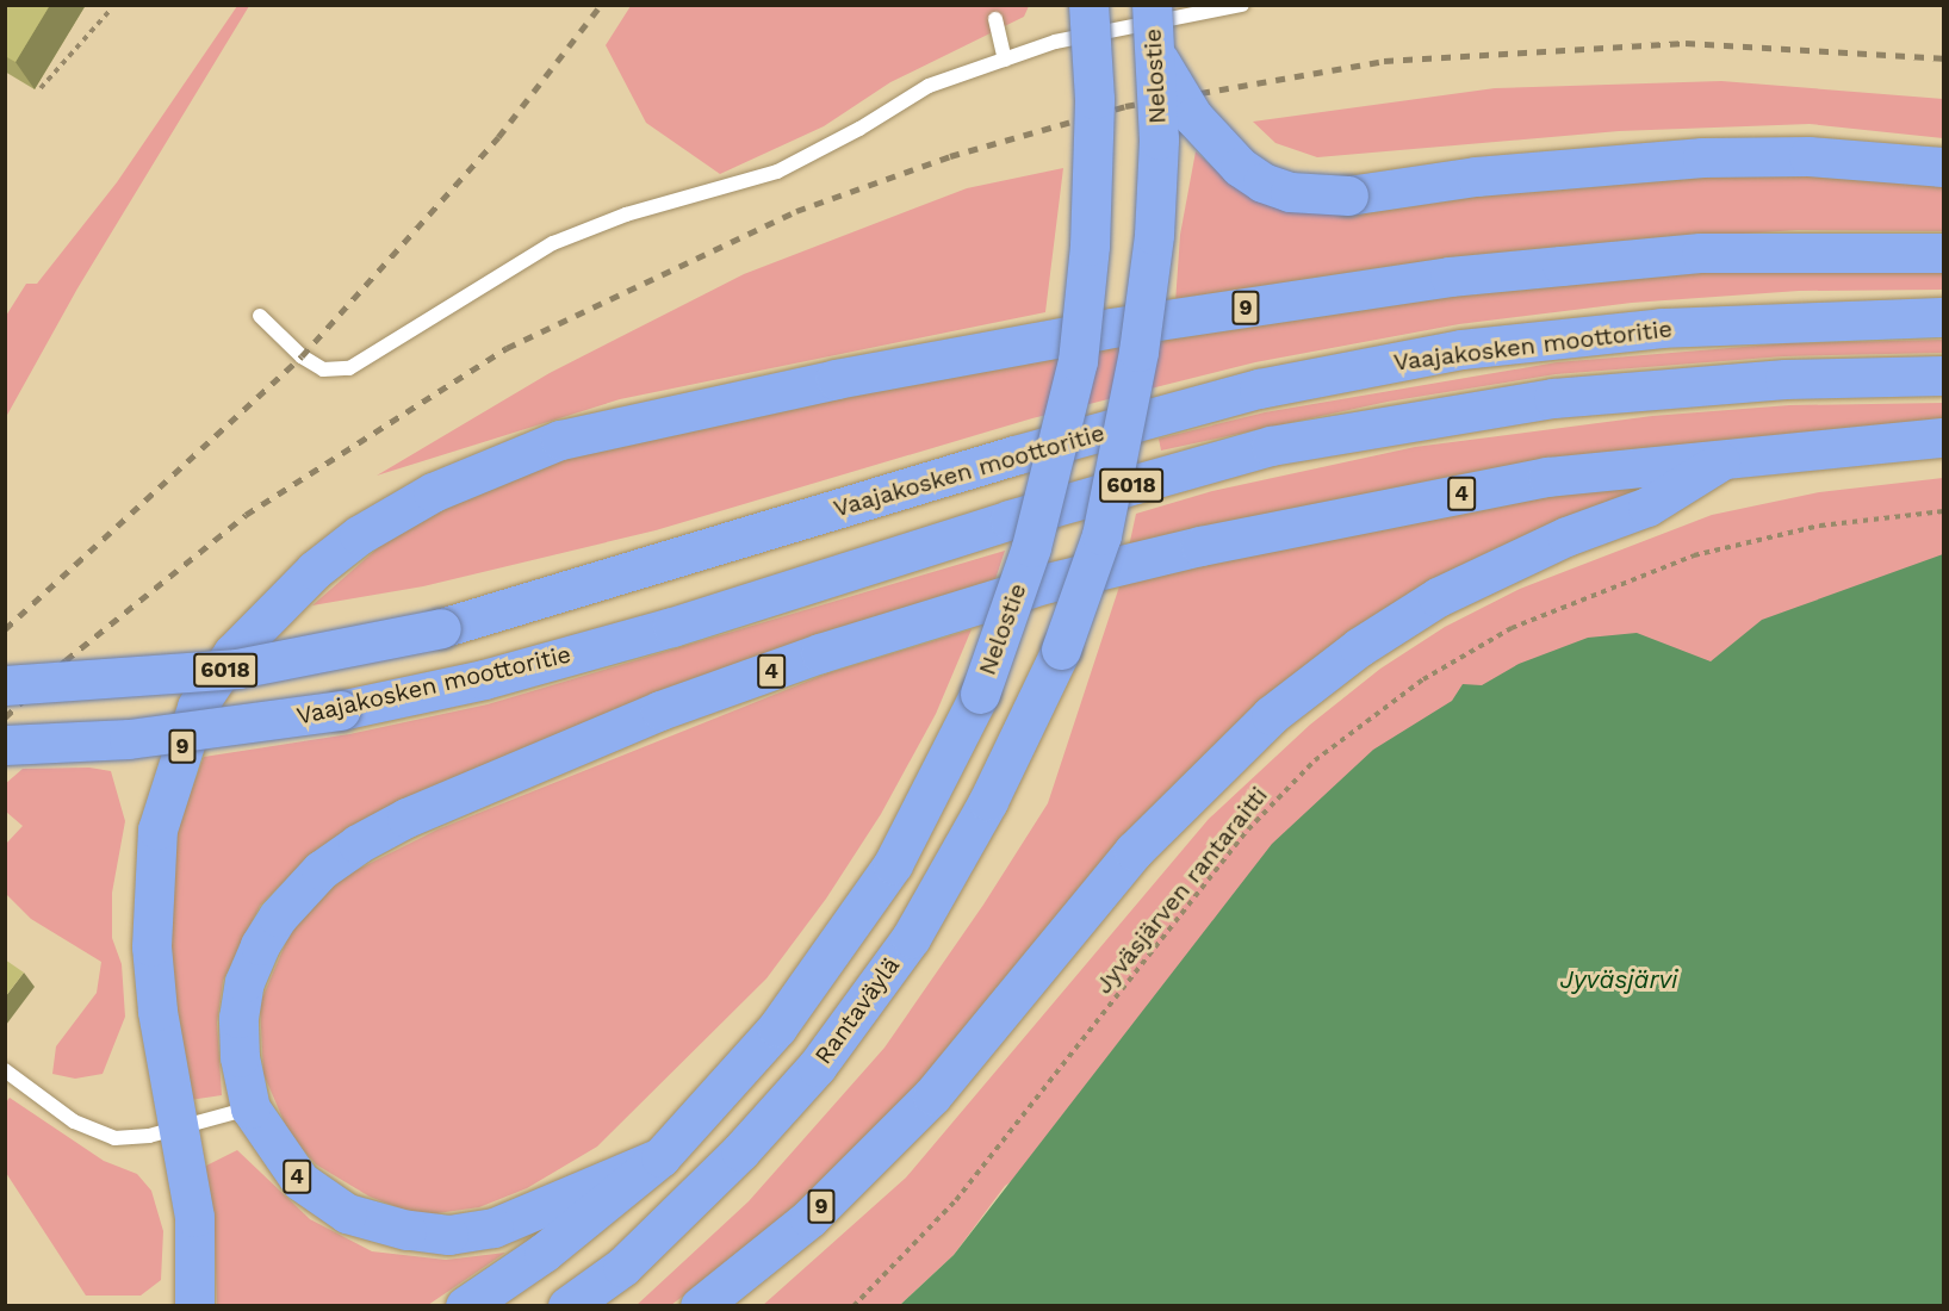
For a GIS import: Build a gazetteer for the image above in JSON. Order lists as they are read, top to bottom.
{
  "streets": {
    "highway": [
      "Nelostie",
      "9",
      "Vaajakosken moottoritie",
      "6018",
      "4",
      "Rantaväylä"
    ],
    "path": ["Jyväsjärven rantaraitti"]
  },
  "crossings": [
    ["Nelostie", "4"],
    ["Nelostie", "Rantaväylä"],
    ["9", "4"]
  ],
  "water": ["Jyväsjärvi"]
}
